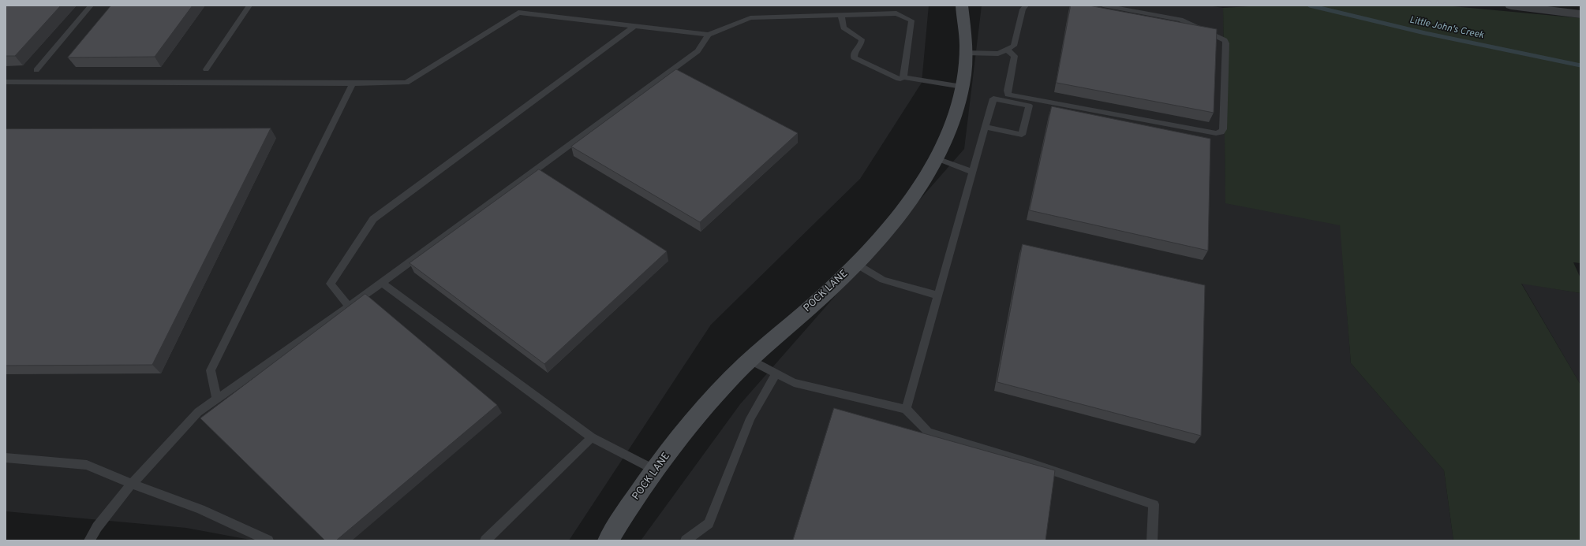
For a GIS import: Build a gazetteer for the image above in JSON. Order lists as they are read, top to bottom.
{
  "streets": {
    "street": ["POCK LANE"]
  },
  "water": ["Little John's Creek"]
}
